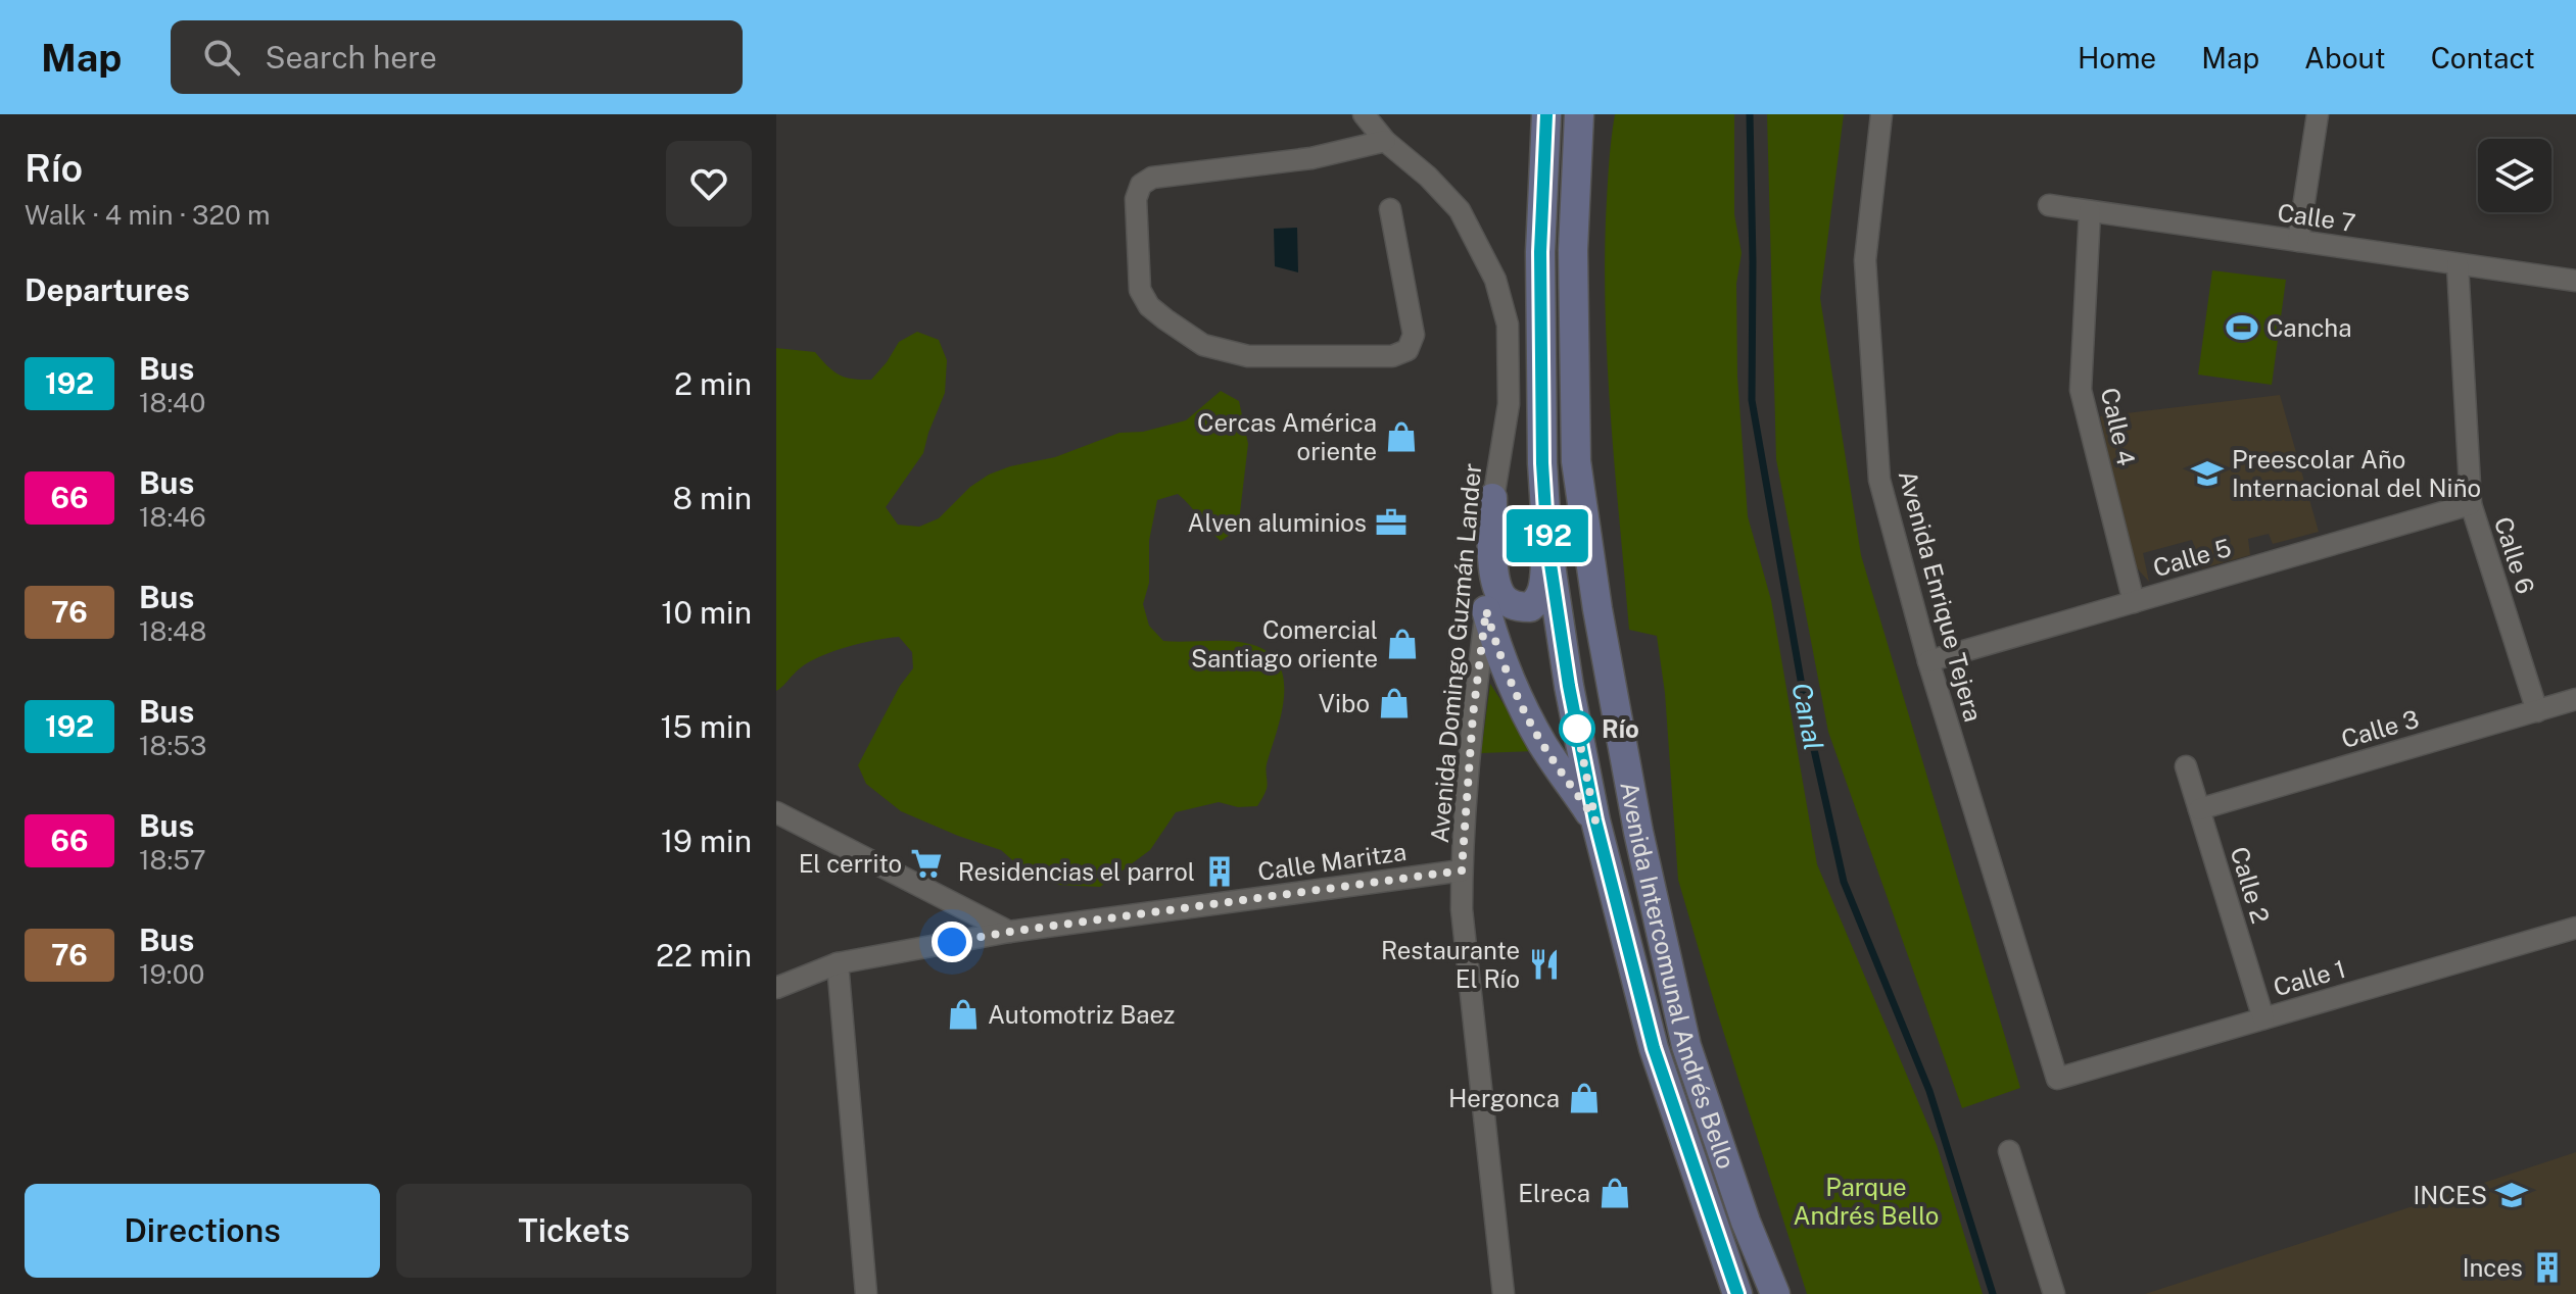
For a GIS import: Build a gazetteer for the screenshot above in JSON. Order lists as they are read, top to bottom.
{
  "streets": {
    "main road": ["Avenida Intercomunal Andrés Bello"],
    "street": [
      "Calle 7",
      "Calle 4",
      "Calle 6",
      "Calle 5",
      "Avenida Enrique Tejera",
      "Avenida Domingo Guzmán Lander",
      "Calle 3",
      "Calle Maritza",
      "Calle 2",
      "Calle 1"
    ]
  },
  "crossings": [
    ["Calle 7", "Calle 4"],
    ["Calle 7", "Calle 6"],
    ["Calle 4", "Calle 5"],
    ["Calle 6", "Calle 5"],
    ["Calle 6", "Calle 3"],
    ["Calle 5", "Avenida Enrique Tejera"],
    ["Avenida Enrique Tejera", "Calle 1"],
    ["Avenida Domingo Guzmán Lander", "Calle Maritza"],
    ["Calle 3", "Calle 2"],
    ["Calle 2", "Calle 1"]
  ],
  "water": ["Canal"],
  "parks": ["Parque Andrés Bello"],
  "places": {
    "sports": ["Cancha"],
    "shop": [
      "Cercas América oriente",
      "Comercial Santiago oriente",
      "Vibo",
      "Automotriz Baez",
      "Hergonca",
      "Elreca"
    ],
    "school or university": ["Preescolar Año Internacional del Niño", "INCES"],
    "office": ["Alven aluminios"],
    "other": ["Río"],
    "supermarket": ["El cerrito"],
    "building": ["Residencias el parrol", "Inces"],
    "restaurant": ["Restaurante El Río"]
  },
  "lines": ["bus line 192"],
  "page": {
    "header": "Map",
    "search": "Search here",
    "nav": [
      "Home",
      "Map",
      "About",
      "Contact"
    ],
    "heading": [
      ["Río", "Walk · 4 min · 320 m"],
      "Departures"
    ],
    "on_map": "192",
    "list": [
      {
        "mark": "192",
        "name": "Bus",
        "note": "18:40",
        "value": "2 min"
      },
      {
        "mark": "66",
        "name": "Bus",
        "note": "18:46",
        "value": "8 min"
      },
      {
        "mark": "76",
        "name": "Bus",
        "note": "18:48",
        "value": "10 min"
      },
      {
        "mark": "192",
        "name": "Bus",
        "note": "18:53",
        "value": "15 min"
      },
      {
        "mark": "66",
        "name": "Bus",
        "note": "18:57",
        "value": "19 min"
      },
      {
        "mark": "76",
        "name": "Bus",
        "note": "19:00",
        "value": "22 min"
      }
    ],
    "buttons": ["Directions", "Tickets"]
  }
}
